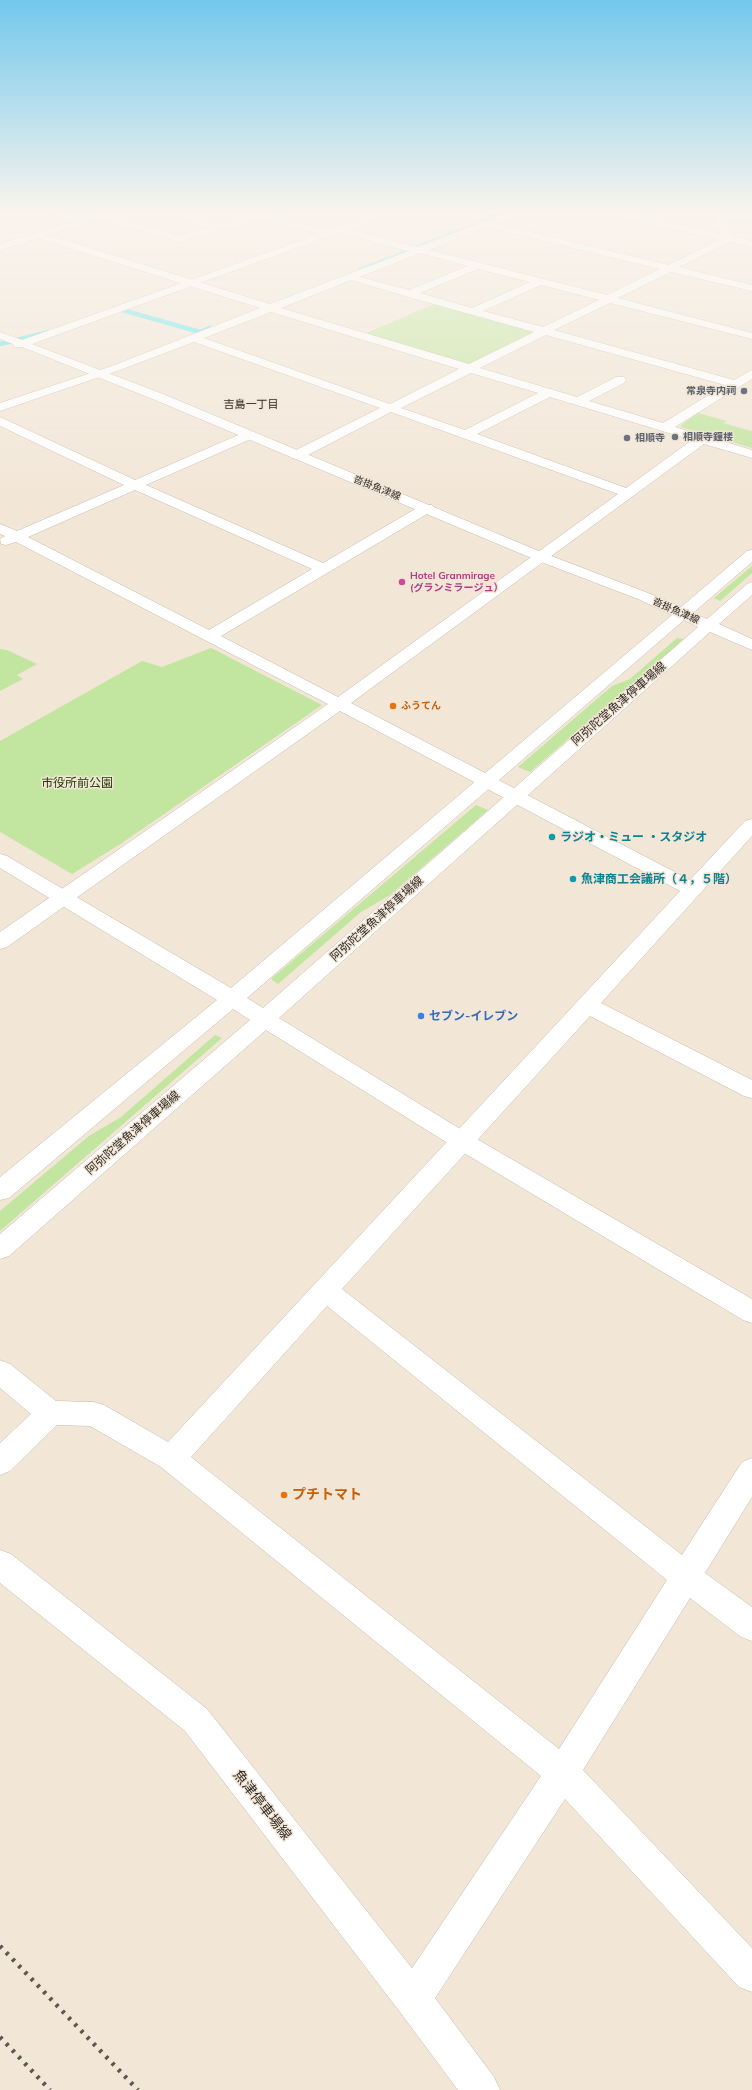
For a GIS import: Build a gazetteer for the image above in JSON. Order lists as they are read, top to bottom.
{
  "streets": {
    "street": ["沓掛魚津線", "阿弥陀堂魚津停車場線", "魚津停車場線"]
  },
  "crossings": [
    ["沓掛魚津線", "阿弥陀堂魚津停車場線"]
  ],
  "districts": ["吉島一丁目"],
  "parks": ["市役所前公園"],
  "places": [
    "常泉寺内祠",
    "相順寺鐘楼",
    "相順寺",
    "Hotel Granmirage (グランミラージュ）",
    "ふうてん",
    "ラジオ・ミュー ・スタジオ",
    "魚津商工会議所（４，５階）",
    "セブン-イレブン",
    "プチトマト"
  ]
}
